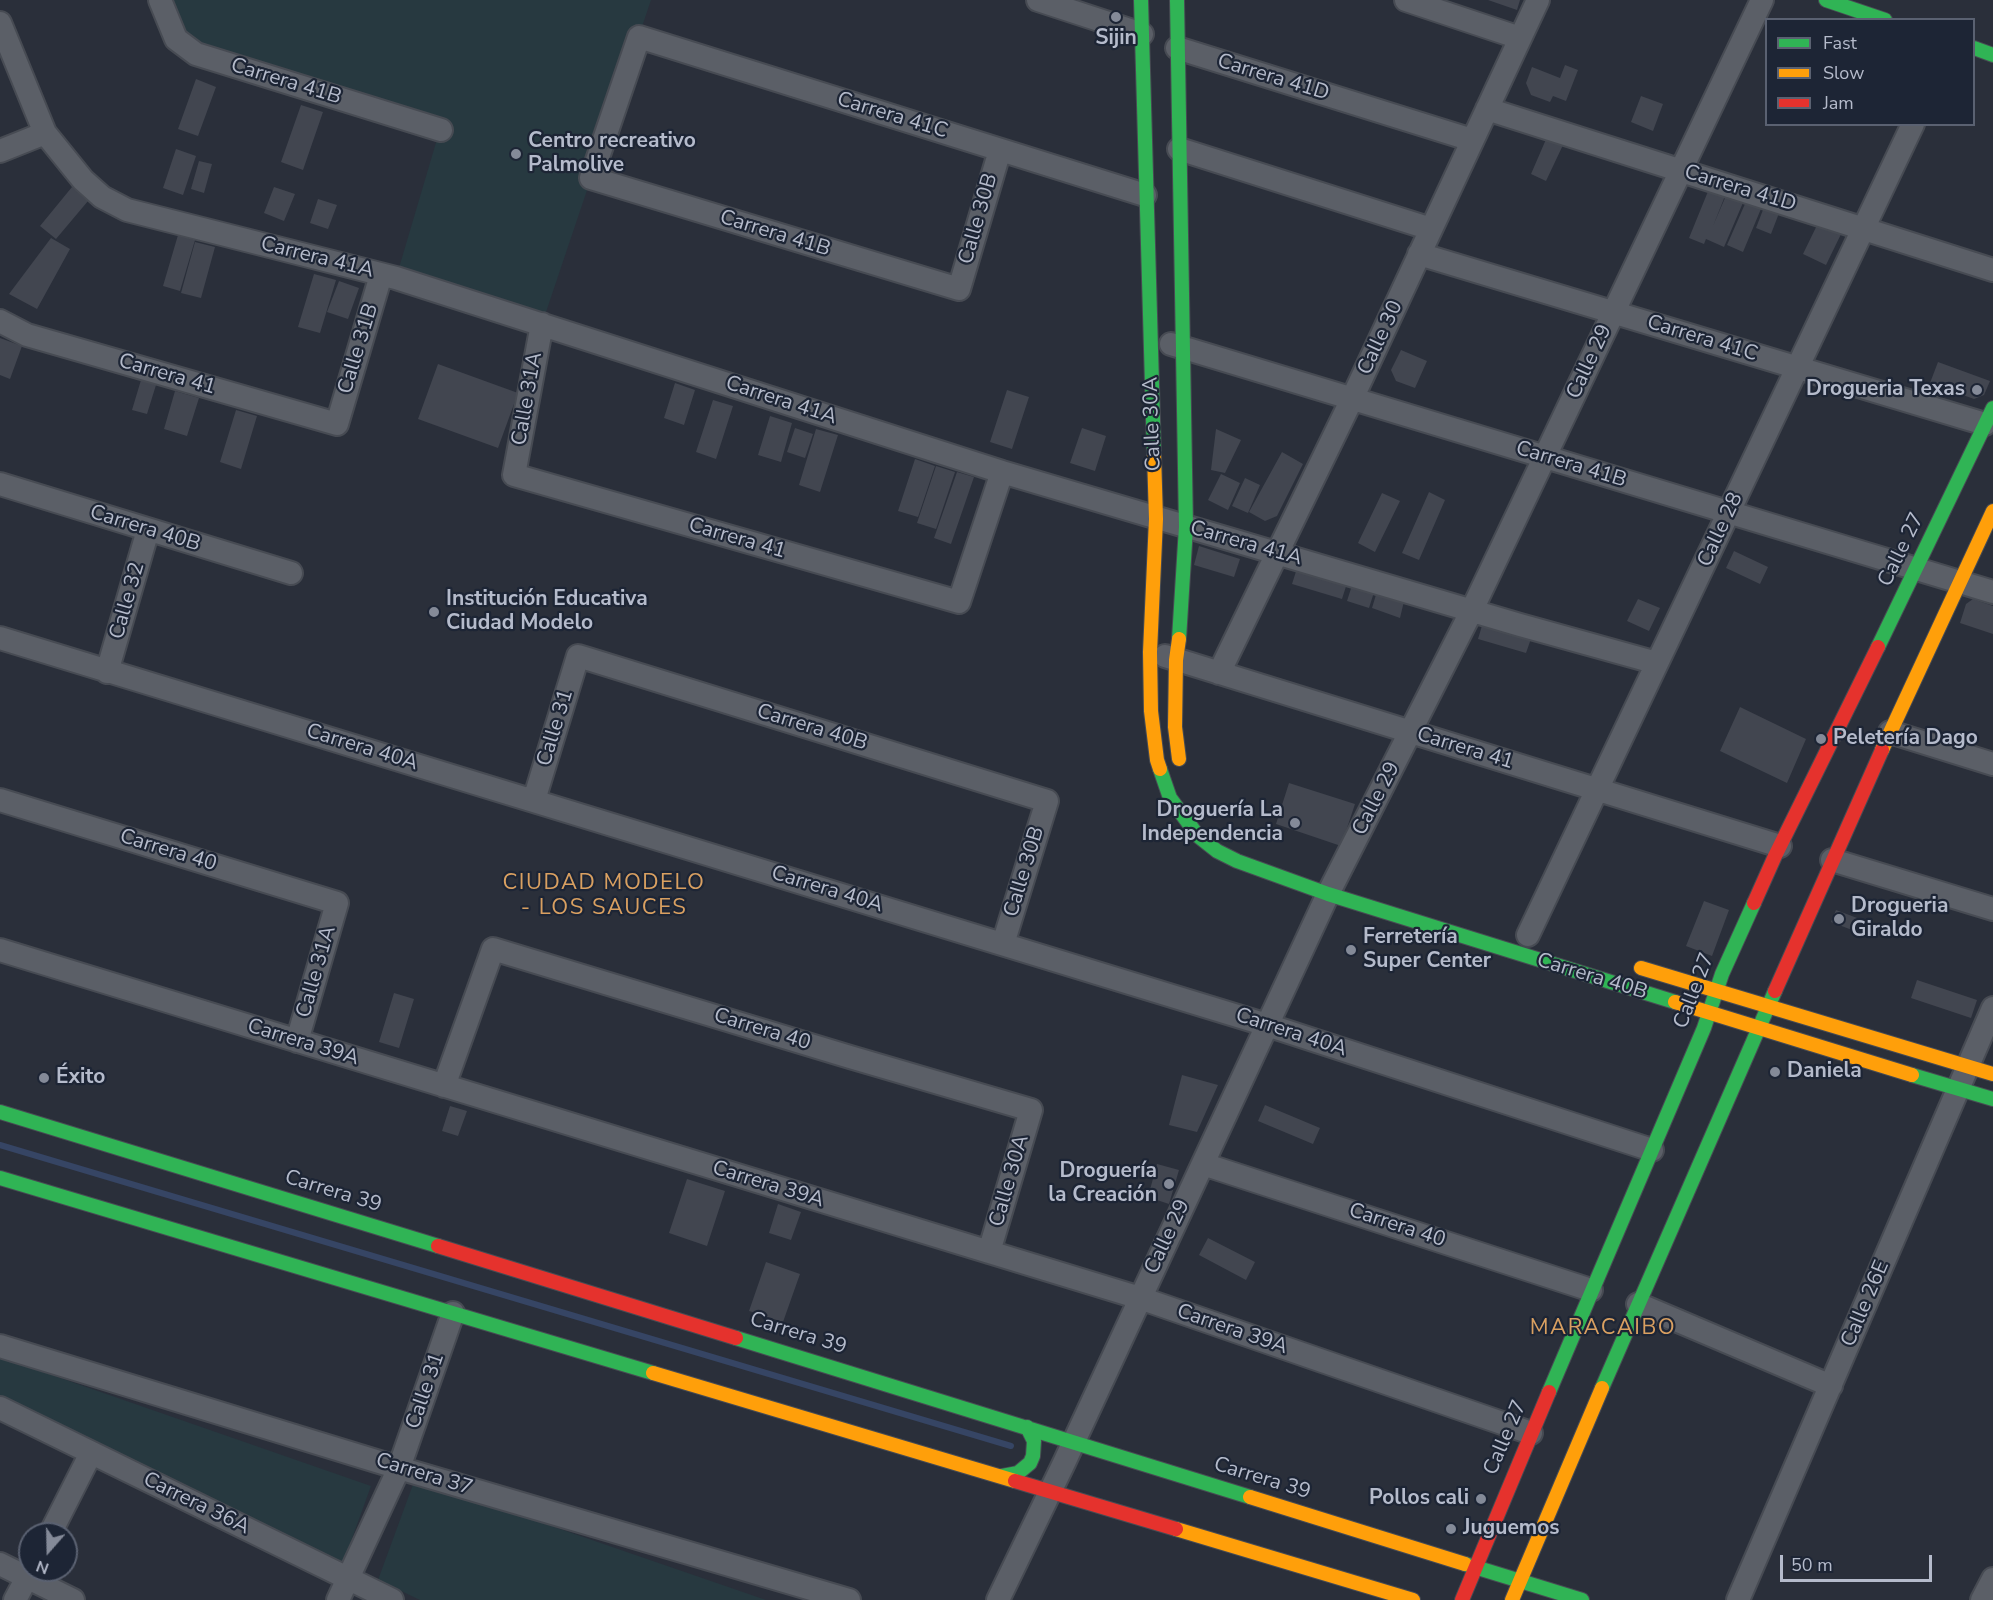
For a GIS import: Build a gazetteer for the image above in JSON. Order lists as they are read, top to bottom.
{
  "streets": {
    "main road": [
      "Calle 30A",
      "Carrera 40B",
      "Calle 27",
      "Carrera 39"
    ],
    "street": [
      "Carrera 41D",
      "Carrera 41B",
      "Carrera 41C",
      "Calle 30B",
      "Carrera 41A",
      "Calle 30",
      "Calle 31B",
      "Calle 29",
      "Carrera 41",
      "Calle 31A",
      "Calle 28",
      "Calle 32",
      "Calle 31",
      "Carrera 40A",
      "Carrera 40",
      "Carrera 39A",
      "Calle 26E",
      "Carrera 37",
      "Carrera 36A"
    ]
  },
  "crossings": [
    ["Carrera 41D", "Calle 30"],
    ["Carrera 41D", "Calle 29"],
    ["Carrera 41D", "Calle 30A"],
    ["Carrera 41D", "Calle 28"],
    ["Carrera 41B", "Carrera 41C"],
    ["Carrera 41B", "Calle 30B"],
    ["Carrera 41B", "Calle 30"],
    ["Carrera 41B", "Calle 29"],
    ["Carrera 41B", "Calle 30A"],
    ["Carrera 41B", "Calle 28"],
    ["Carrera 41B", "Calle 27"],
    ["Carrera 41C", "Calle 30B"],
    ["Carrera 41C", "Calle 30"],
    ["Carrera 41C", "Calle 29"],
    ["Carrera 41C", "Calle 30A"],
    ["Carrera 41C", "Calle 28"],
    ["Carrera 41C", "Calle 27"],
    ["Calle 30B", "Carrera 40B"],
    ["Calle 30B", "Carrera 40A"],
    ["Carrera 41A", "Calle 30"],
    ["Carrera 41A", "Calle 31B"],
    ["Carrera 41A", "Calle 29"],
    ["Carrera 41A", "Carrera 41"],
    ["Carrera 41A", "Calle 31A"],
    ["Carrera 41A", "Calle 30A"],
    ["Carrera 41A", "Calle 28"],
    ["Calle 30", "Carrera 41"],
    ["Calle 31B", "Carrera 41"],
    ["Calle 29", "Carrera 41"],
    ["Calle 29", "Carrera 40B"],
    ["Calle 29", "Carrera 40A"],
    ["Calle 29", "Carrera 40"],
    ["Calle 29", "Carrera 39A"],
    ["Calle 29", "Carrera 39"],
    ["Carrera 41", "Calle 31A"],
    ["Carrera 41", "Calle 30A"],
    ["Carrera 41", "Calle 28"],
    ["Carrera 41", "Calle 27"],
    ["Calle 31A", "Carrera 40"],
    ["Calle 31A", "Carrera 39A"],
    ["Calle 30A", "Carrera 40B"],
    ["Calle 30A", "Carrera 40"],
    ["Calle 30A", "Carrera 39A"],
    ["Carrera 40B", "Calle 27"],
    ["Carrera 40B", "Calle 32"],
    ["Carrera 40B", "Calle 31"],
    ["Carrera 40B", "Calle 26E"],
    ["Calle 27", "Carrera 40A"],
    ["Calle 27", "Carrera 40"],
    ["Calle 27", "Carrera 39A"],
    ["Calle 27", "Carrera 39"],
    ["Calle 32", "Carrera 40A"],
    ["Calle 31", "Carrera 40A"],
    ["Calle 31", "Carrera 37"],
    ["Calle 31", "Carrera 36A"],
    ["Carrera 40", "Carrera 39A"]
  ],
  "districts": ["CIUDAD MODELO - LOS SAUCES", "MARACAIBO"],
  "places": [
    "Sijin",
    "Centro recreativo Palmolive",
    "Drogueria Texas",
    "Institución Educativa Ciudad Modelo",
    "Peletería Dago",
    "Droguería La Independencia",
    "Drogueria Giraldo",
    "Ferretería Super Center",
    "Daniela",
    "Éxito",
    "Droguería la Creación",
    "Pollos cali",
    "Juguemos"
  ],
  "legend": ["Fast", "Slow", "Jam"],
  "scale_bar": "50 m",
  "north": "bottom"
}
